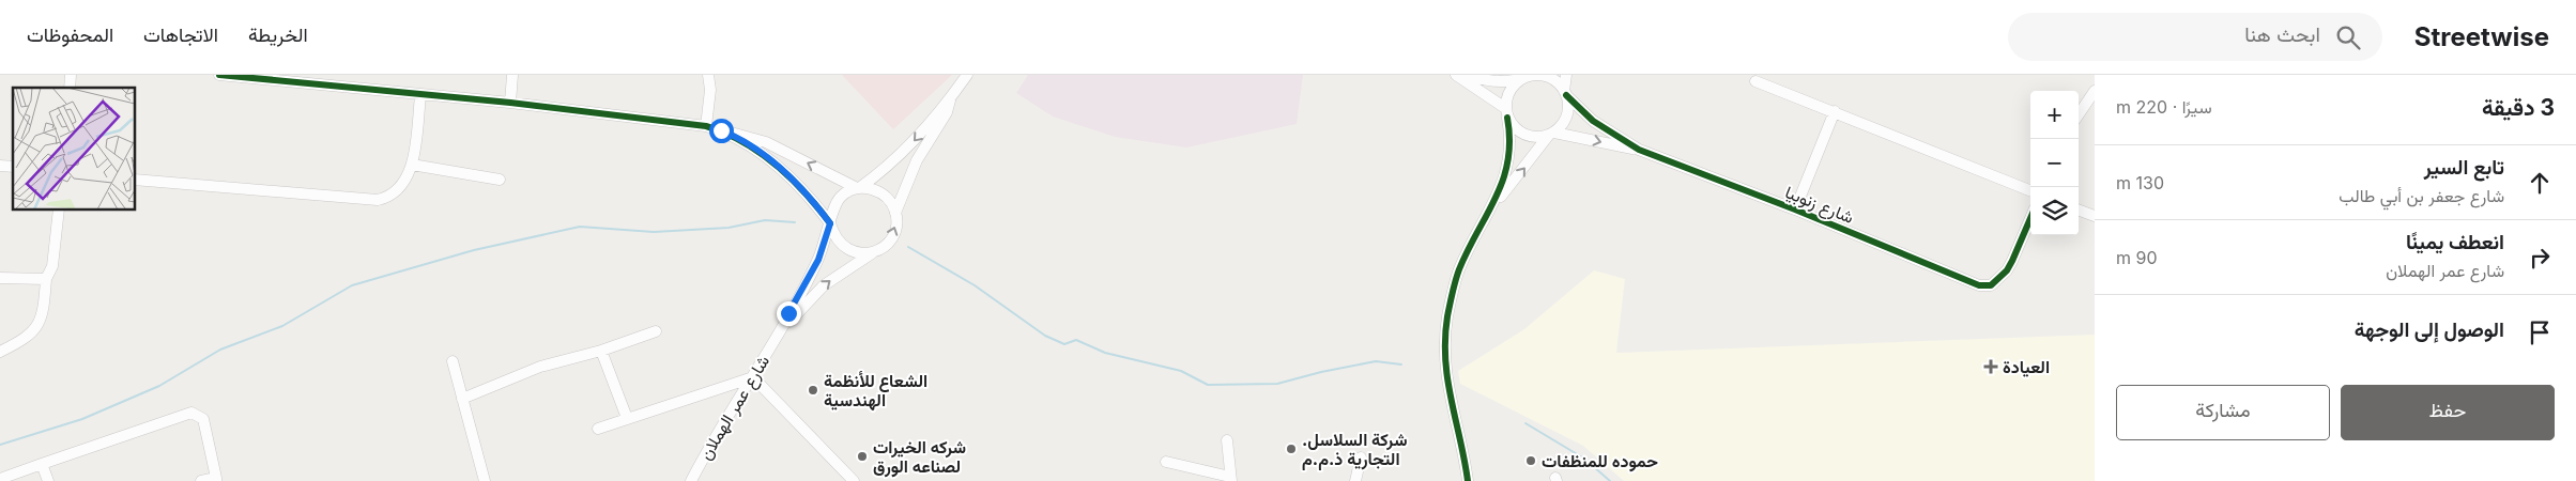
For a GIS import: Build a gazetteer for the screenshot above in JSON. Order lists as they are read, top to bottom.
{
  "streets": {
    "street": ["شارع زنوبيا", "شارع عمر الهملان"]
  },
  "places": {
    "health": ["العيادة"],
    "other": [
      "الشعاع للأنظمة الهندسية",
      ".شركة السلاسل التجارية ذ.م.م",
      "شركه الخيرات لصناعه الورق",
      "حموده للمنظفات"
    ]
  },
  "page": {
    "header": "Streetwise",
    "search": "ابحث هنا",
    "nav": ["الخريطة", "الاتجاهات", "المحفوظات"],
    "heading": ["3 دقيقة", "سيرًا · 220 m"],
    "map_buttons": ["+", "−"],
    "list": [
      ["تابع السير", "شارع جعفر بن أبي طالب", "130 m"],
      ["انعطف يمينًا", "شارع عمر الهملان", "90 m"],
      "الوصول إلى الوجهة"
    ],
    "buttons": ["حفظ", "مشاركة"]
  }
}
